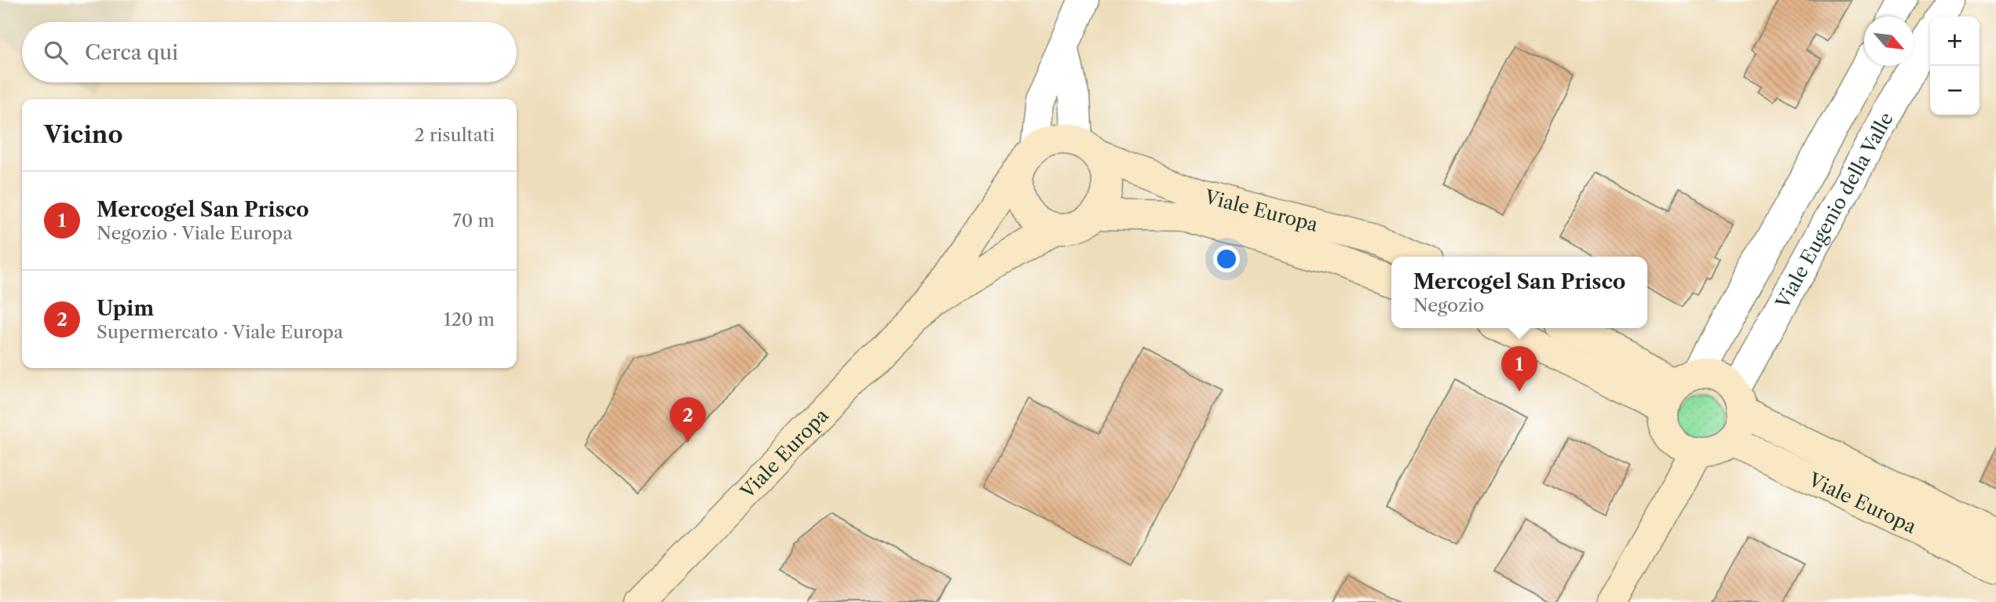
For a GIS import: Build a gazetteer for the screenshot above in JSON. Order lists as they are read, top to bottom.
{
  "streets": {
    "street": ["Viale Europa", "Viale Eugenio della Valle"]
  },
  "crossings": [
    ["Viale Europa", "Viale Eugenio della Valle"]
  ],
  "north": "bottom right",
  "page": {
    "map_buttons": ["+", "−"],
    "search": "Cerca qui",
    "heading": ["Vicino", "2 risultati"],
    "list": [
      {
        "mark": "1",
        "name": "Mercogel San Prisco",
        "note": "Negozio · Viale Europa",
        "value": "70 m"
      },
      {
        "mark": "2",
        "name": "Upim",
        "note": "Supermercato · Viale Europa",
        "value": "120 m"
      }
    ],
    "popup": ["Mercogel San Prisco", "Negozio"],
    "pins": ["1", "2"]
  }
}
